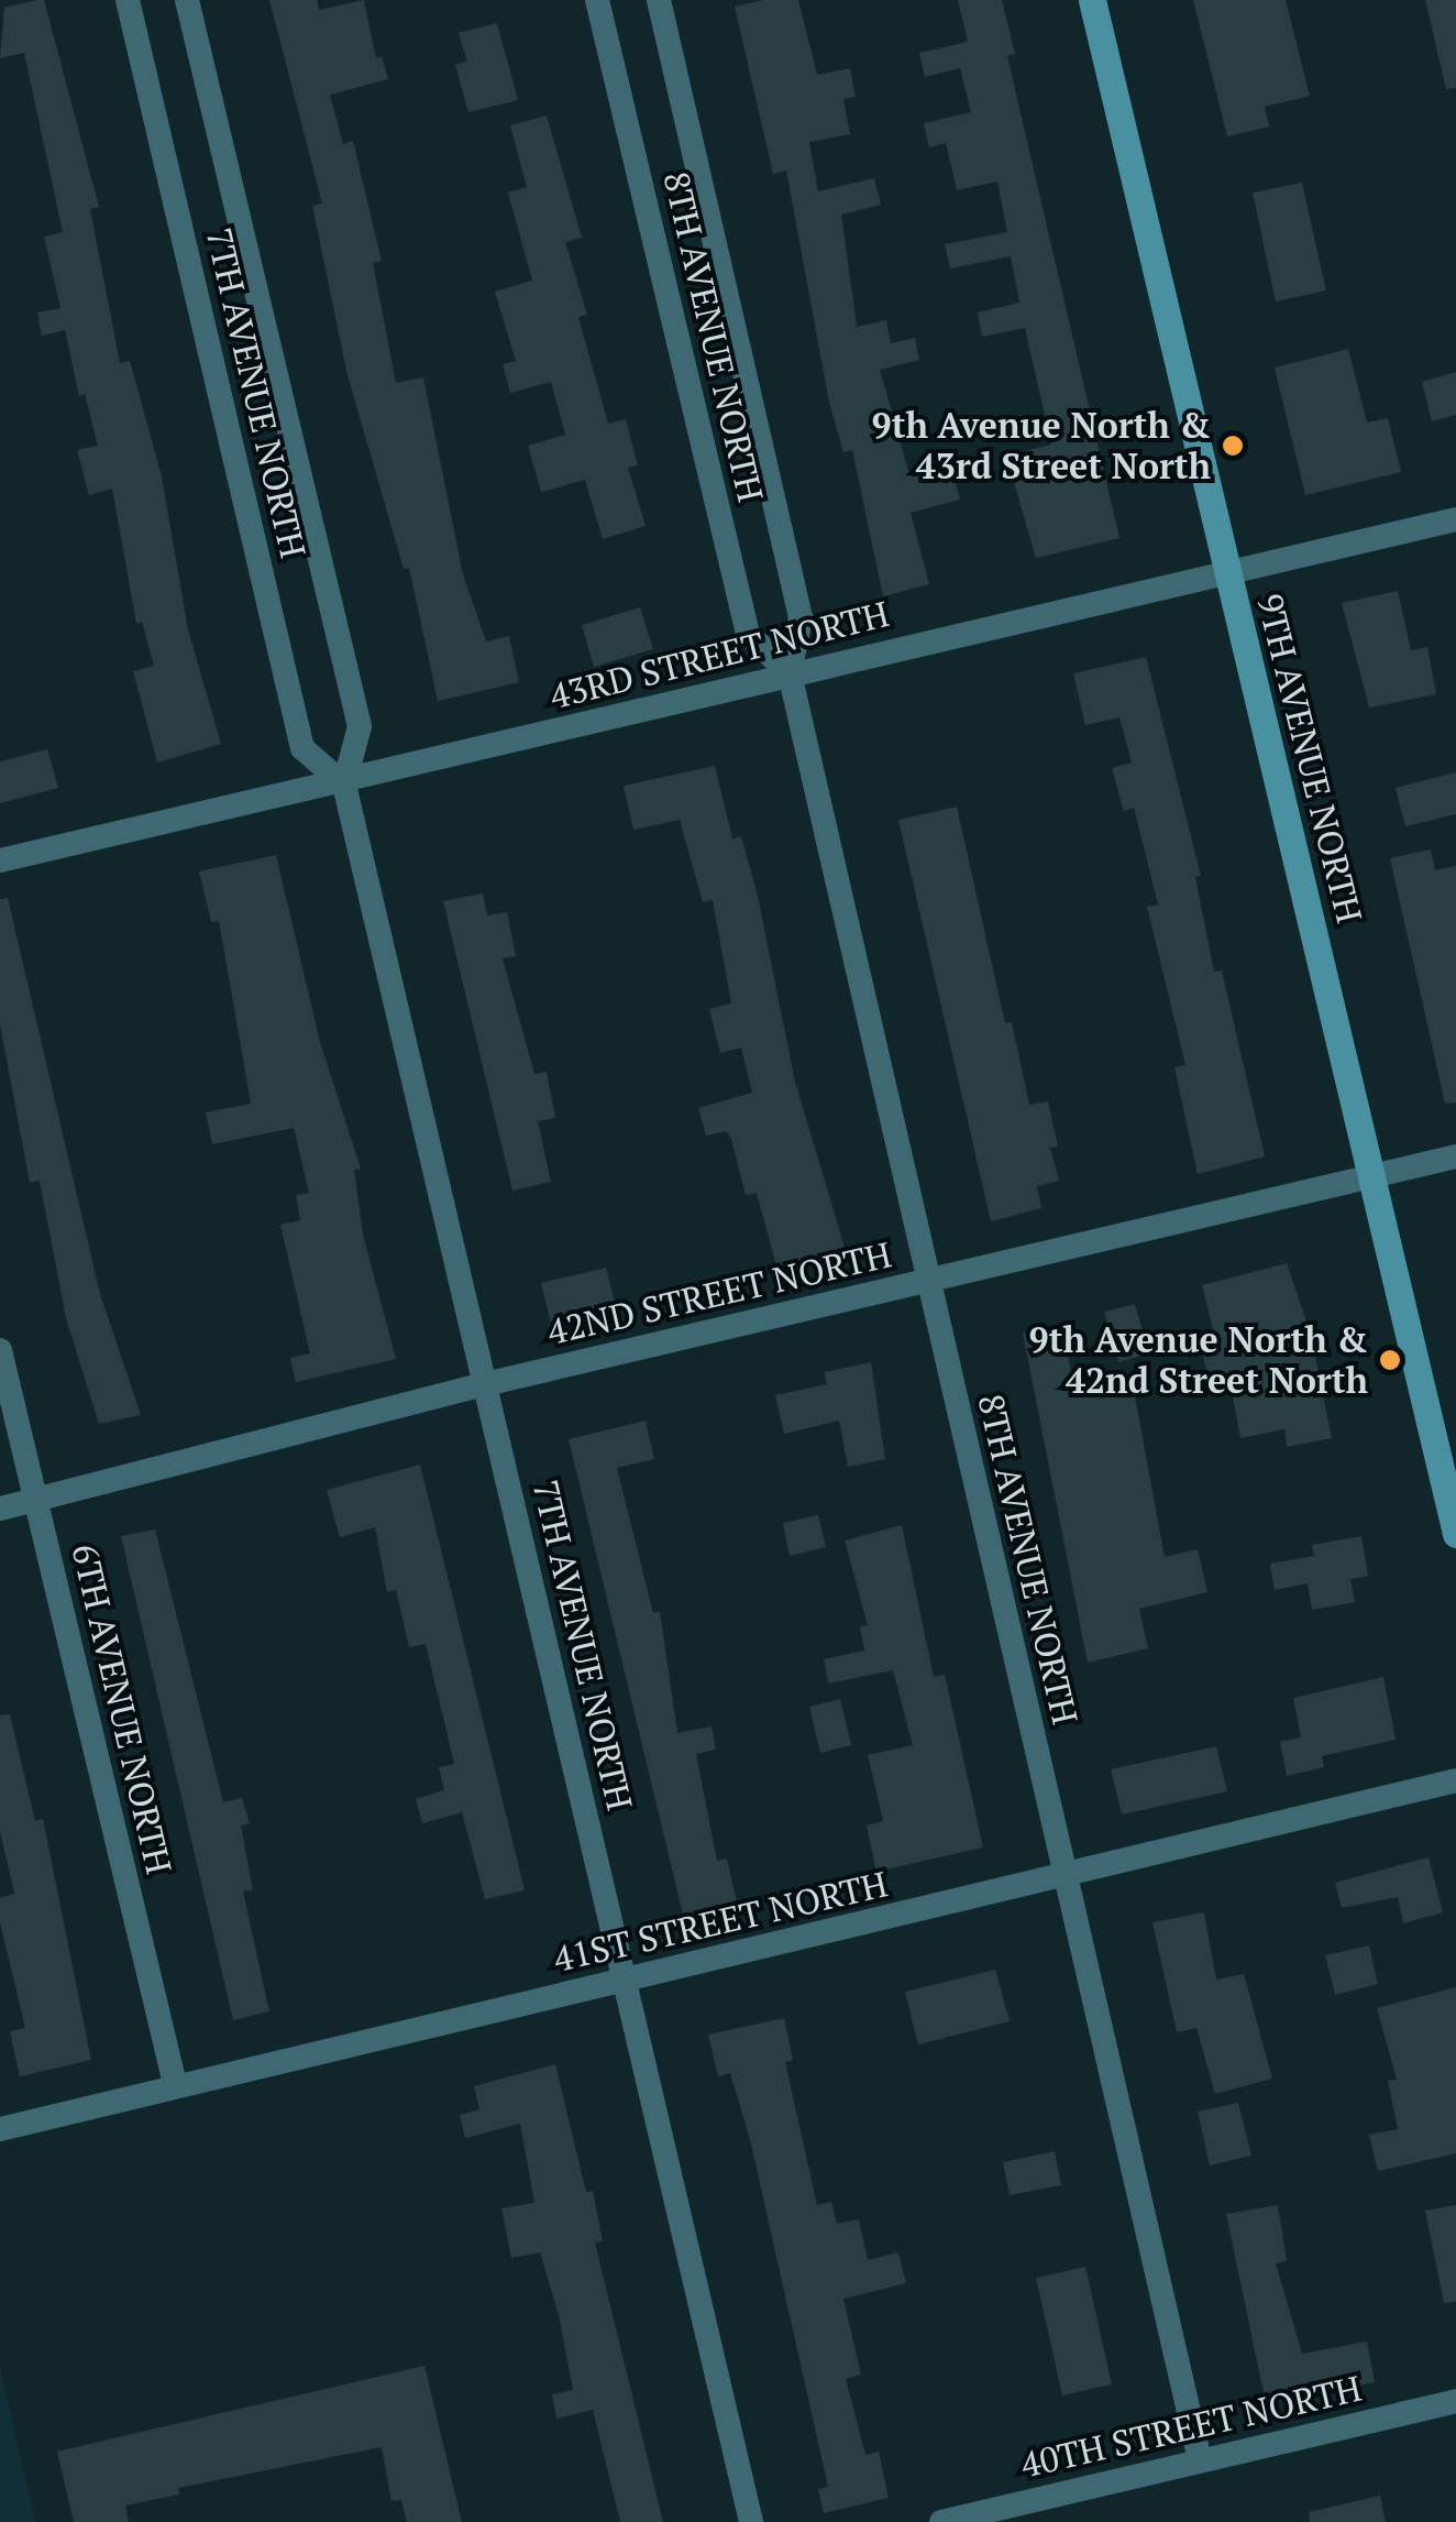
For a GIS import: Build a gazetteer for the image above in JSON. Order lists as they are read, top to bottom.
{
  "streets": {
    "street": [
      "8TH AVENUE NORTH",
      "7TH AVENUE NORTH",
      "43RD STREET NORTH",
      "9TH AVENUE NORTH",
      "42ND STREET NORTH",
      "6TH AVENUE NORTH",
      "41ST STREET NORTH",
      "40TH STREET NORTH"
    ]
  },
  "crossings": [
    ["8TH AVENUE NORTH", "43RD STREET NORTH"],
    ["8TH AVENUE NORTH", "42ND STREET NORTH"],
    ["8TH AVENUE NORTH", "41ST STREET NORTH"],
    ["8TH AVENUE NORTH", "40TH STREET NORTH"],
    ["7TH AVENUE NORTH", "43RD STREET NORTH"],
    ["7TH AVENUE NORTH", "42ND STREET NORTH"],
    ["7TH AVENUE NORTH", "41ST STREET NORTH"],
    ["43RD STREET NORTH", "9TH AVENUE NORTH"],
    ["9TH AVENUE NORTH", "42ND STREET NORTH"],
    ["42ND STREET NORTH", "6TH AVENUE NORTH"],
    ["6TH AVENUE NORTH", "41ST STREET NORTH"]
  ],
  "places": ["9th Avenue North & 43rd Street North", "9th Avenue North & 42nd Street North"]
}
